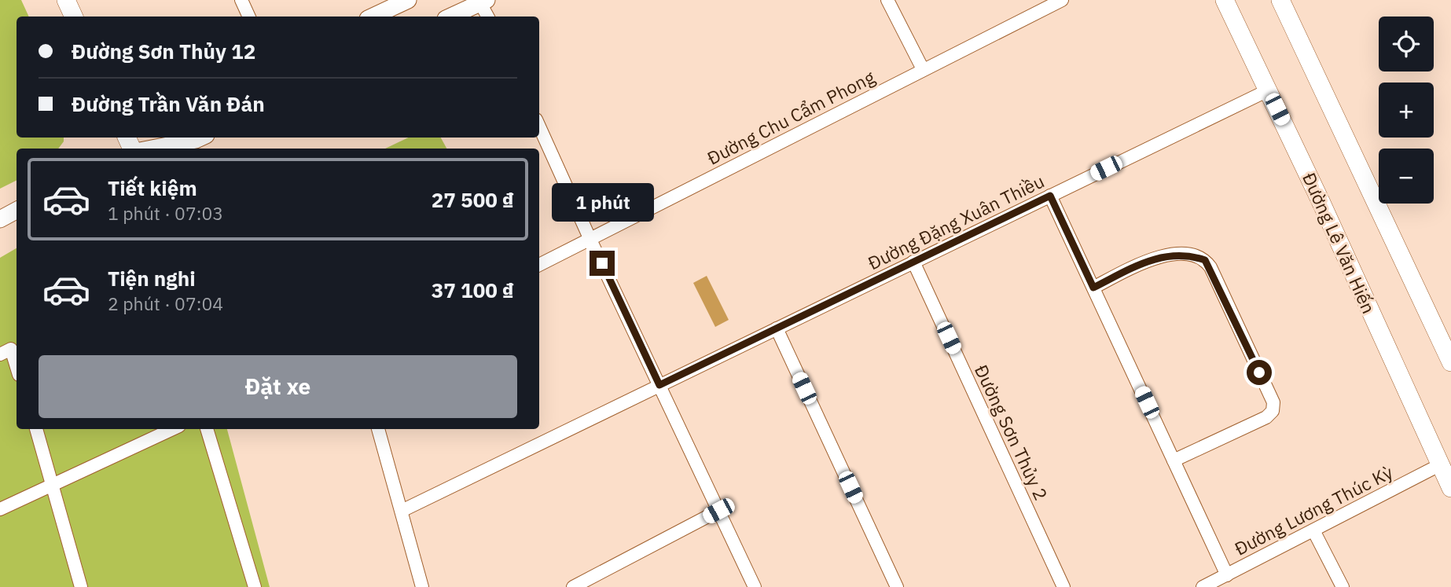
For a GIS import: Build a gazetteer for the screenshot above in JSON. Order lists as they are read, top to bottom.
{
  "streets": {
    "main road": ["Đường Lê Văn Hiến"],
    "street": [
      "Đường Chu Cẩm Phong",
      "Đường Đặng Xuân Thiều",
      "Đường Sơn Thủy 2",
      "Đường Lương Thúc Kỳ"
    ]
  },
  "crossings": [
    ["Đường Đặng Xuân Thiều", "Đường Lê Văn Hiến"],
    ["Đường Đặng Xuân Thiều", "Đường Sơn Thủy 2"],
    ["Đường Lê Văn Hiến", "Đường Lương Thúc Kỳ"]
  ],
  "page": {
    "map_buttons": ["+", "−"],
    "banner": ["Đường Sơn Thủy 12", "Đường Trần Văn Đán"],
    "list": [
      {
        "name": "Tiết kiệm",
        "note": "1 phút · 07:03",
        "value": "27 500 ₫"
      },
      {
        "name": "Tiện nghi",
        "note": "2 phút · 07:04",
        "value": "37 100 ₫"
      }
    ],
    "bubble": "1 phút",
    "buttons": "Đặt xe"
  }
}
